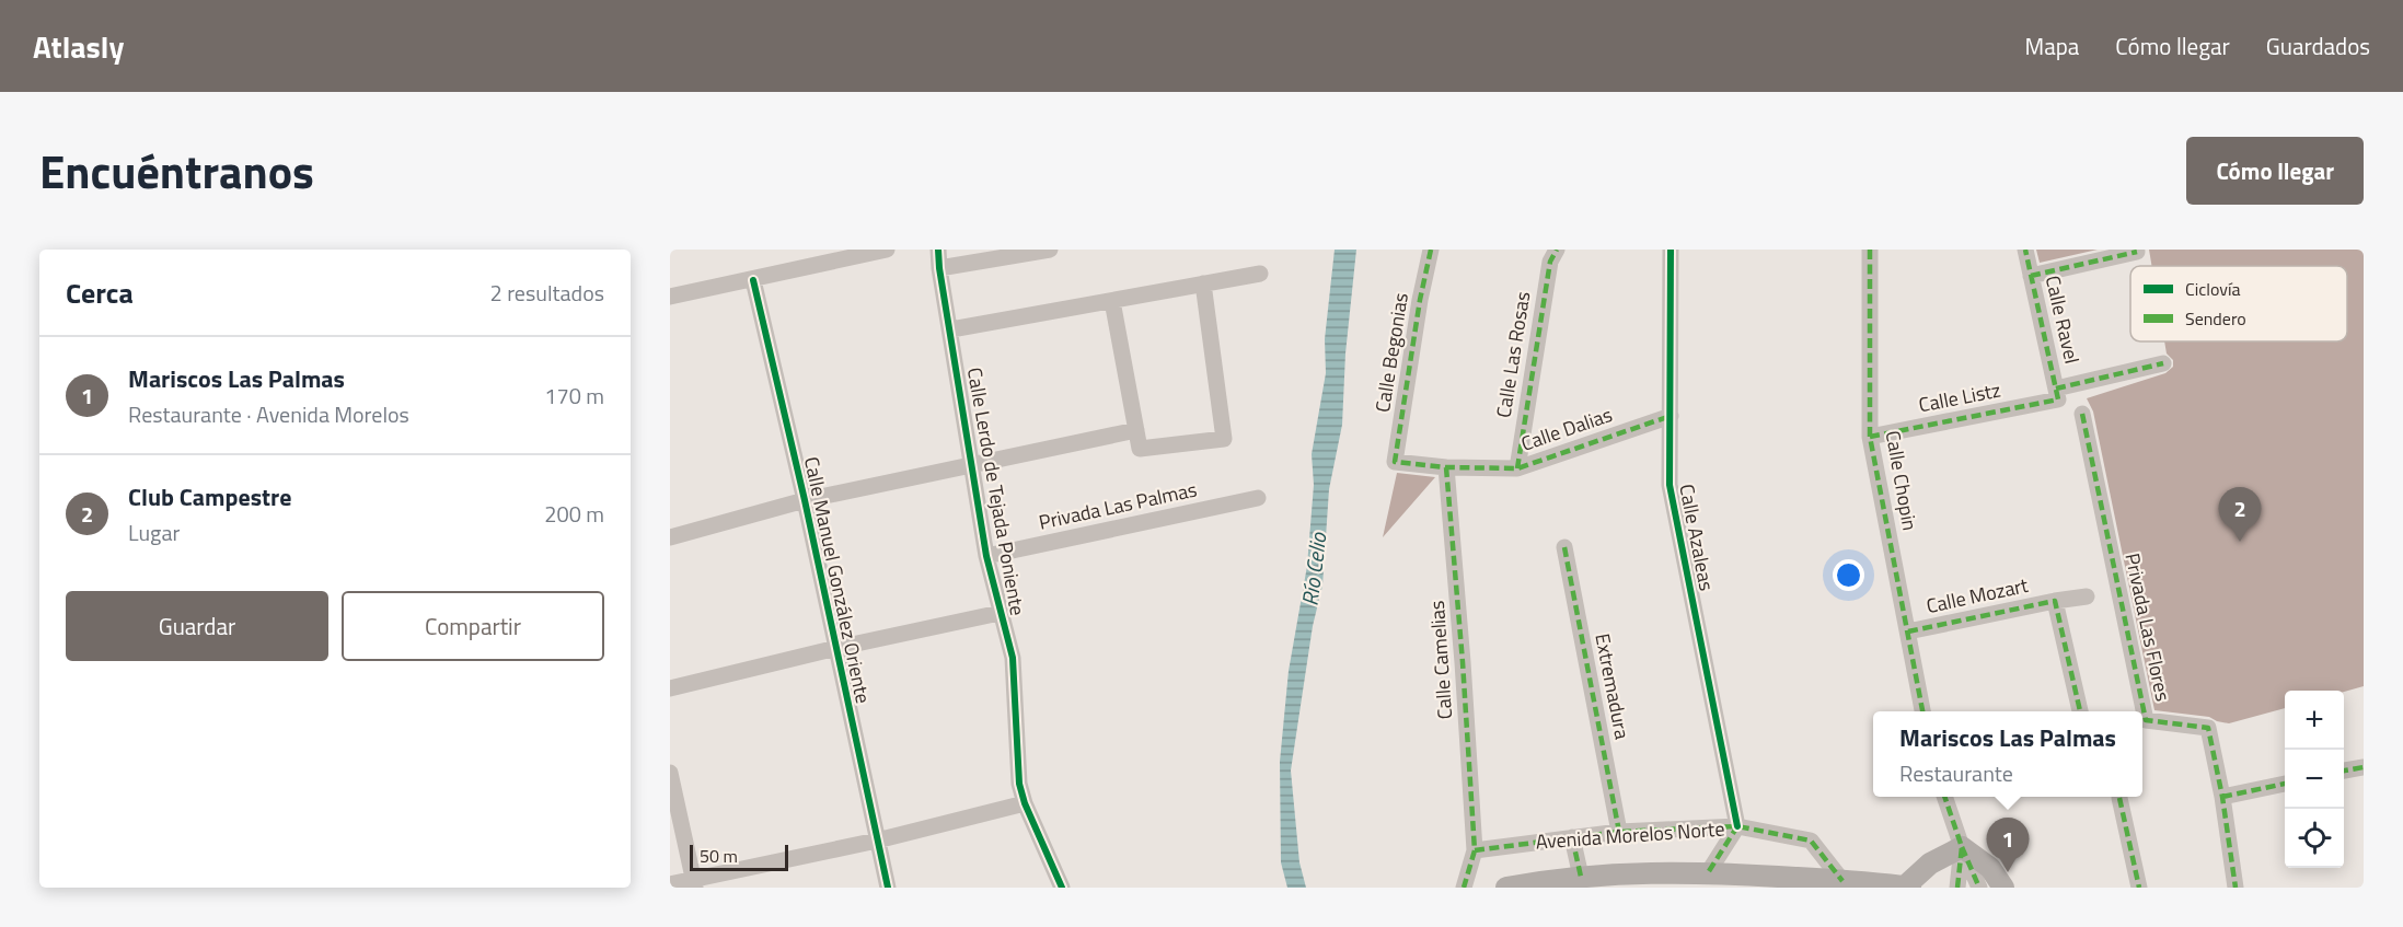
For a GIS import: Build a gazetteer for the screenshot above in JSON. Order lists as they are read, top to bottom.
{
  "streets": {
    "main road": ["Avenida Morelos Norte"],
    "street": [
      "Calle Ravel",
      "Calle Begonias",
      "Calle Las Rosas",
      "Calle Listz",
      "Calle Dalias",
      "Calle Chopin",
      "Calle Lerdo de Tejada Poniente",
      "Privada Las Palmas",
      "Calle Azaleas",
      "Calle Manuel González Oriente",
      "Calle Mozart",
      "Privada Las Flores",
      "Calle Camelias",
      "Extremadura"
    ]
  },
  "crossings": [
    ["Calle Ravel", "Calle Listz"],
    ["Calle Begonias", "Calle Dalias"],
    ["Calle Las Rosas", "Calle Dalias"],
    ["Calle Listz", "Calle Chopin"],
    ["Calle Dalias", "Calle Azaleas"],
    ["Calle Dalias", "Calle Camelias"],
    ["Calle Chopin", "Calle Mozart"],
    ["Calle Lerdo de Tejada Poniente", "Privada Las Palmas"],
    ["Calle Azaleas", "Avenida Morelos Norte"],
    ["Calle Camelias", "Avenida Morelos Norte"],
    ["Extremadura", "Avenida Morelos Norte"]
  ],
  "water": ["Río Celio"],
  "legend": ["Ciclovía", "Sendero"],
  "scale_bar": "50 m",
  "page": {
    "header": "Atlasly",
    "nav": ["Mapa", "Cómo llegar", "Guardados"],
    "title": "Encuéntranos",
    "buttons": [
      "Cómo llegar",
      ["Guardar", "Compartir"]
    ],
    "heading": ["Cerca", "2 resultados"],
    "list": [
      {
        "mark": "1",
        "name": "Mariscos Las Palmas",
        "note": "Restaurante · Avenida Morelos",
        "value": "170 m"
      },
      {
        "mark": "2",
        "name": "Club Campestre",
        "note": "Lugar",
        "value": "200 m"
      }
    ],
    "pins": ["2", "1"],
    "map_buttons": ["+", "−"],
    "popup": ["Mariscos Las Palmas", "Restaurante"],
    "scale": "50 m"
  }
}
